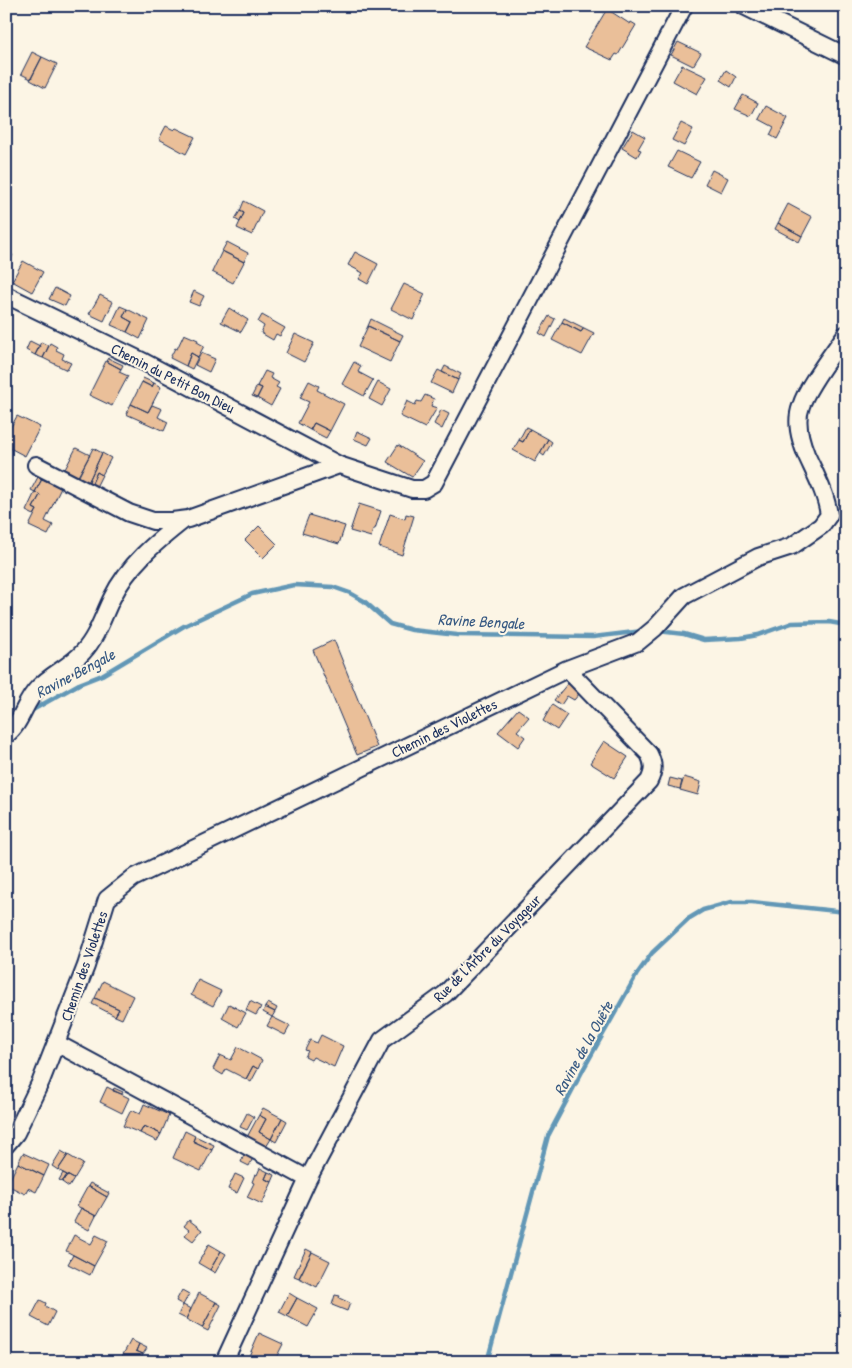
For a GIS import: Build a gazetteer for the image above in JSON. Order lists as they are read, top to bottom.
{
  "streets": {
    "street": ["Chemin du Petit Bon Dieu", "Chemin des Violettes", "Rue de l'Arbre du Voyageur"]
  },
  "crossings": [
    ["Chemin des Violettes", "Rue de l'Arbre du Voyageur"]
  ],
  "water": ["Ravine Bengale", "Ravine de la Ouête"]
}
